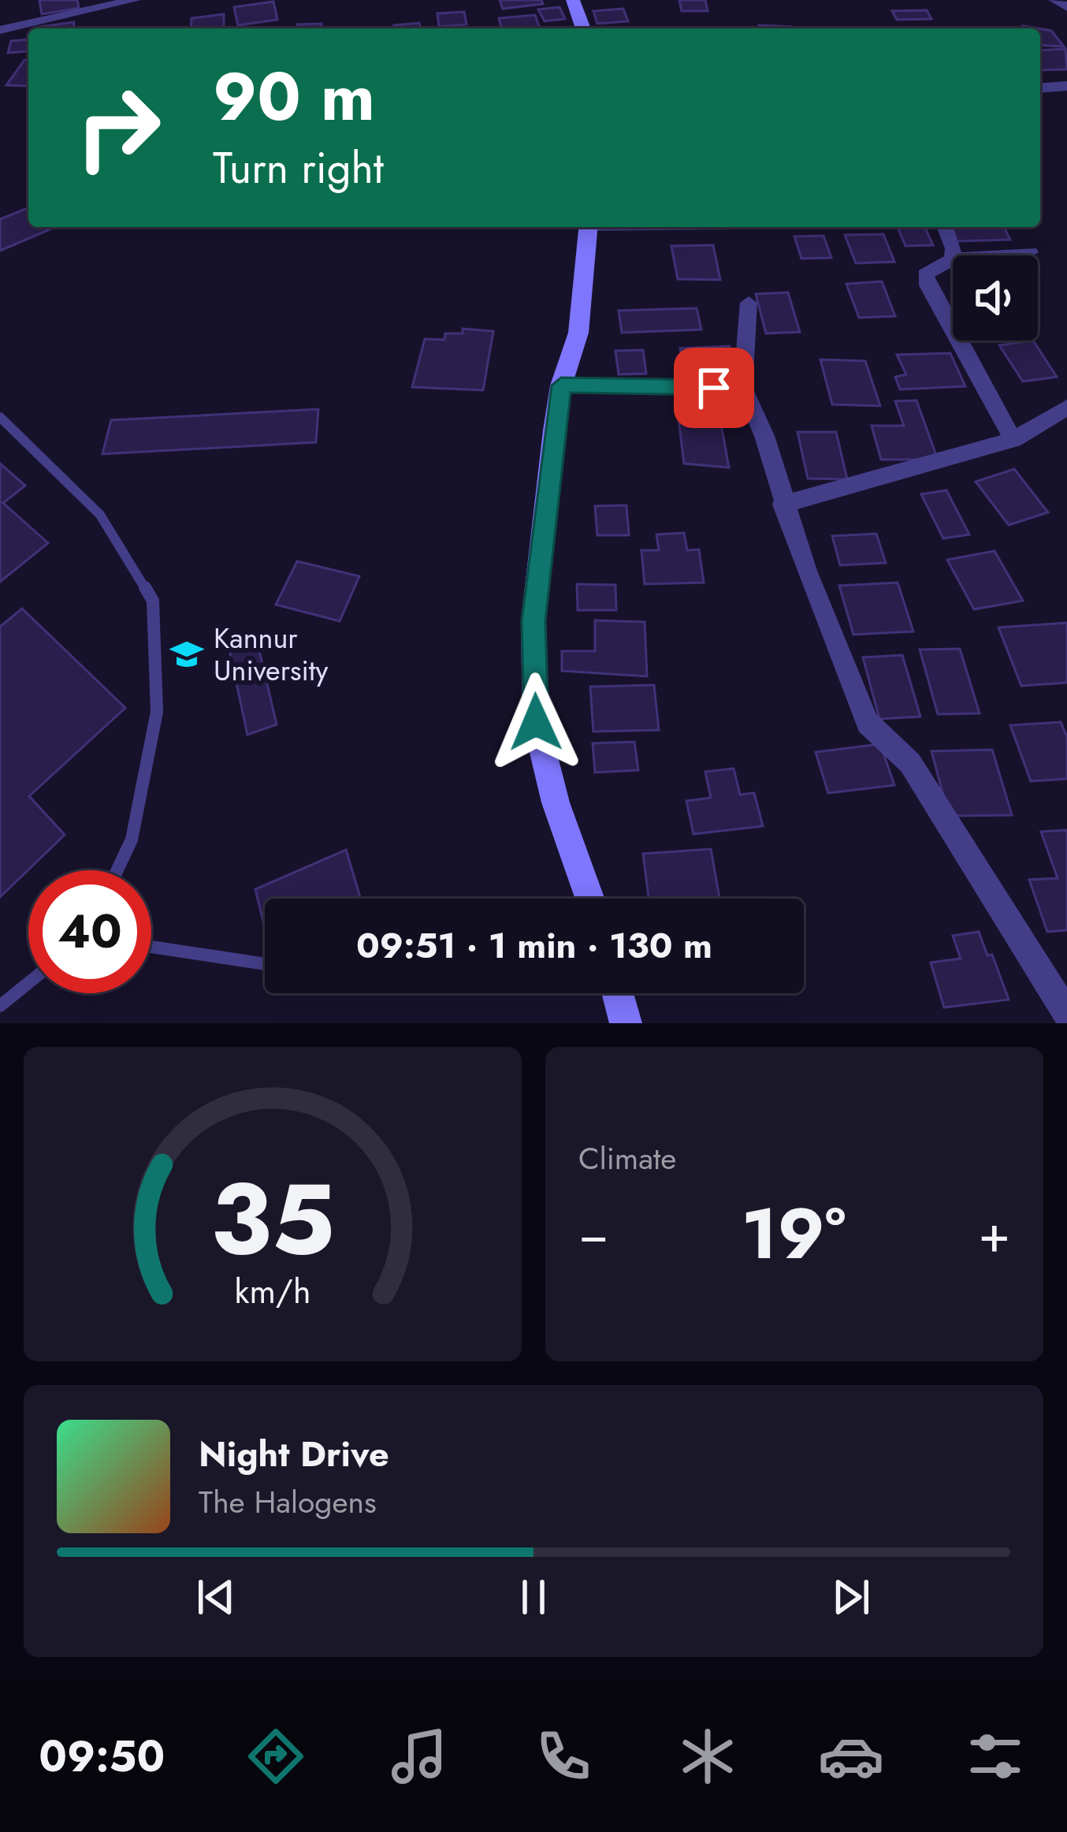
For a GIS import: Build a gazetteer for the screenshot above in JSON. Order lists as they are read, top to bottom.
{
  "places": {
    "school or university": ["Kannur University"]
  },
  "page": {
    "turn": ["90 m", "Turn right"],
    "limit": "40",
    "trip": "09:51 · 1 min · 130 m",
    "tile": "Climate",
    "heat": ["−", "19°", "+"],
    "song": ["Night Drive", "The Halogens"],
    "tabs": "09:50",
    "gauge": ["35", "km/h"]
  }
}
